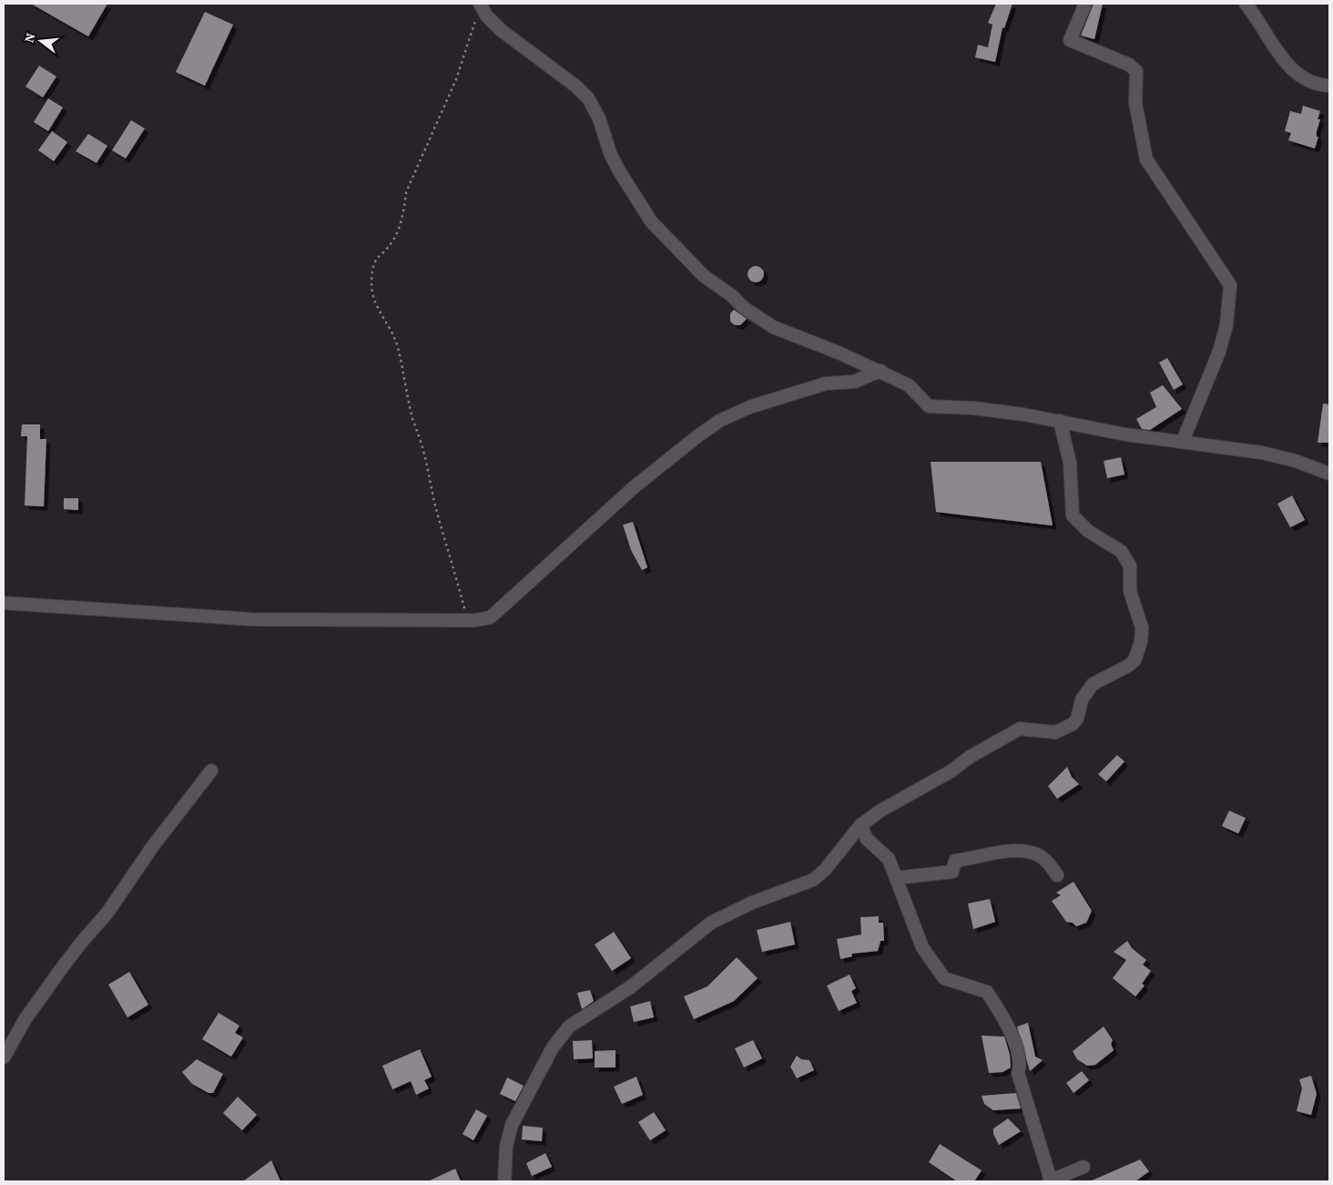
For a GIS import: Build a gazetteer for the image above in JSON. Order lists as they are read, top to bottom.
{
  "north": "left"
}
